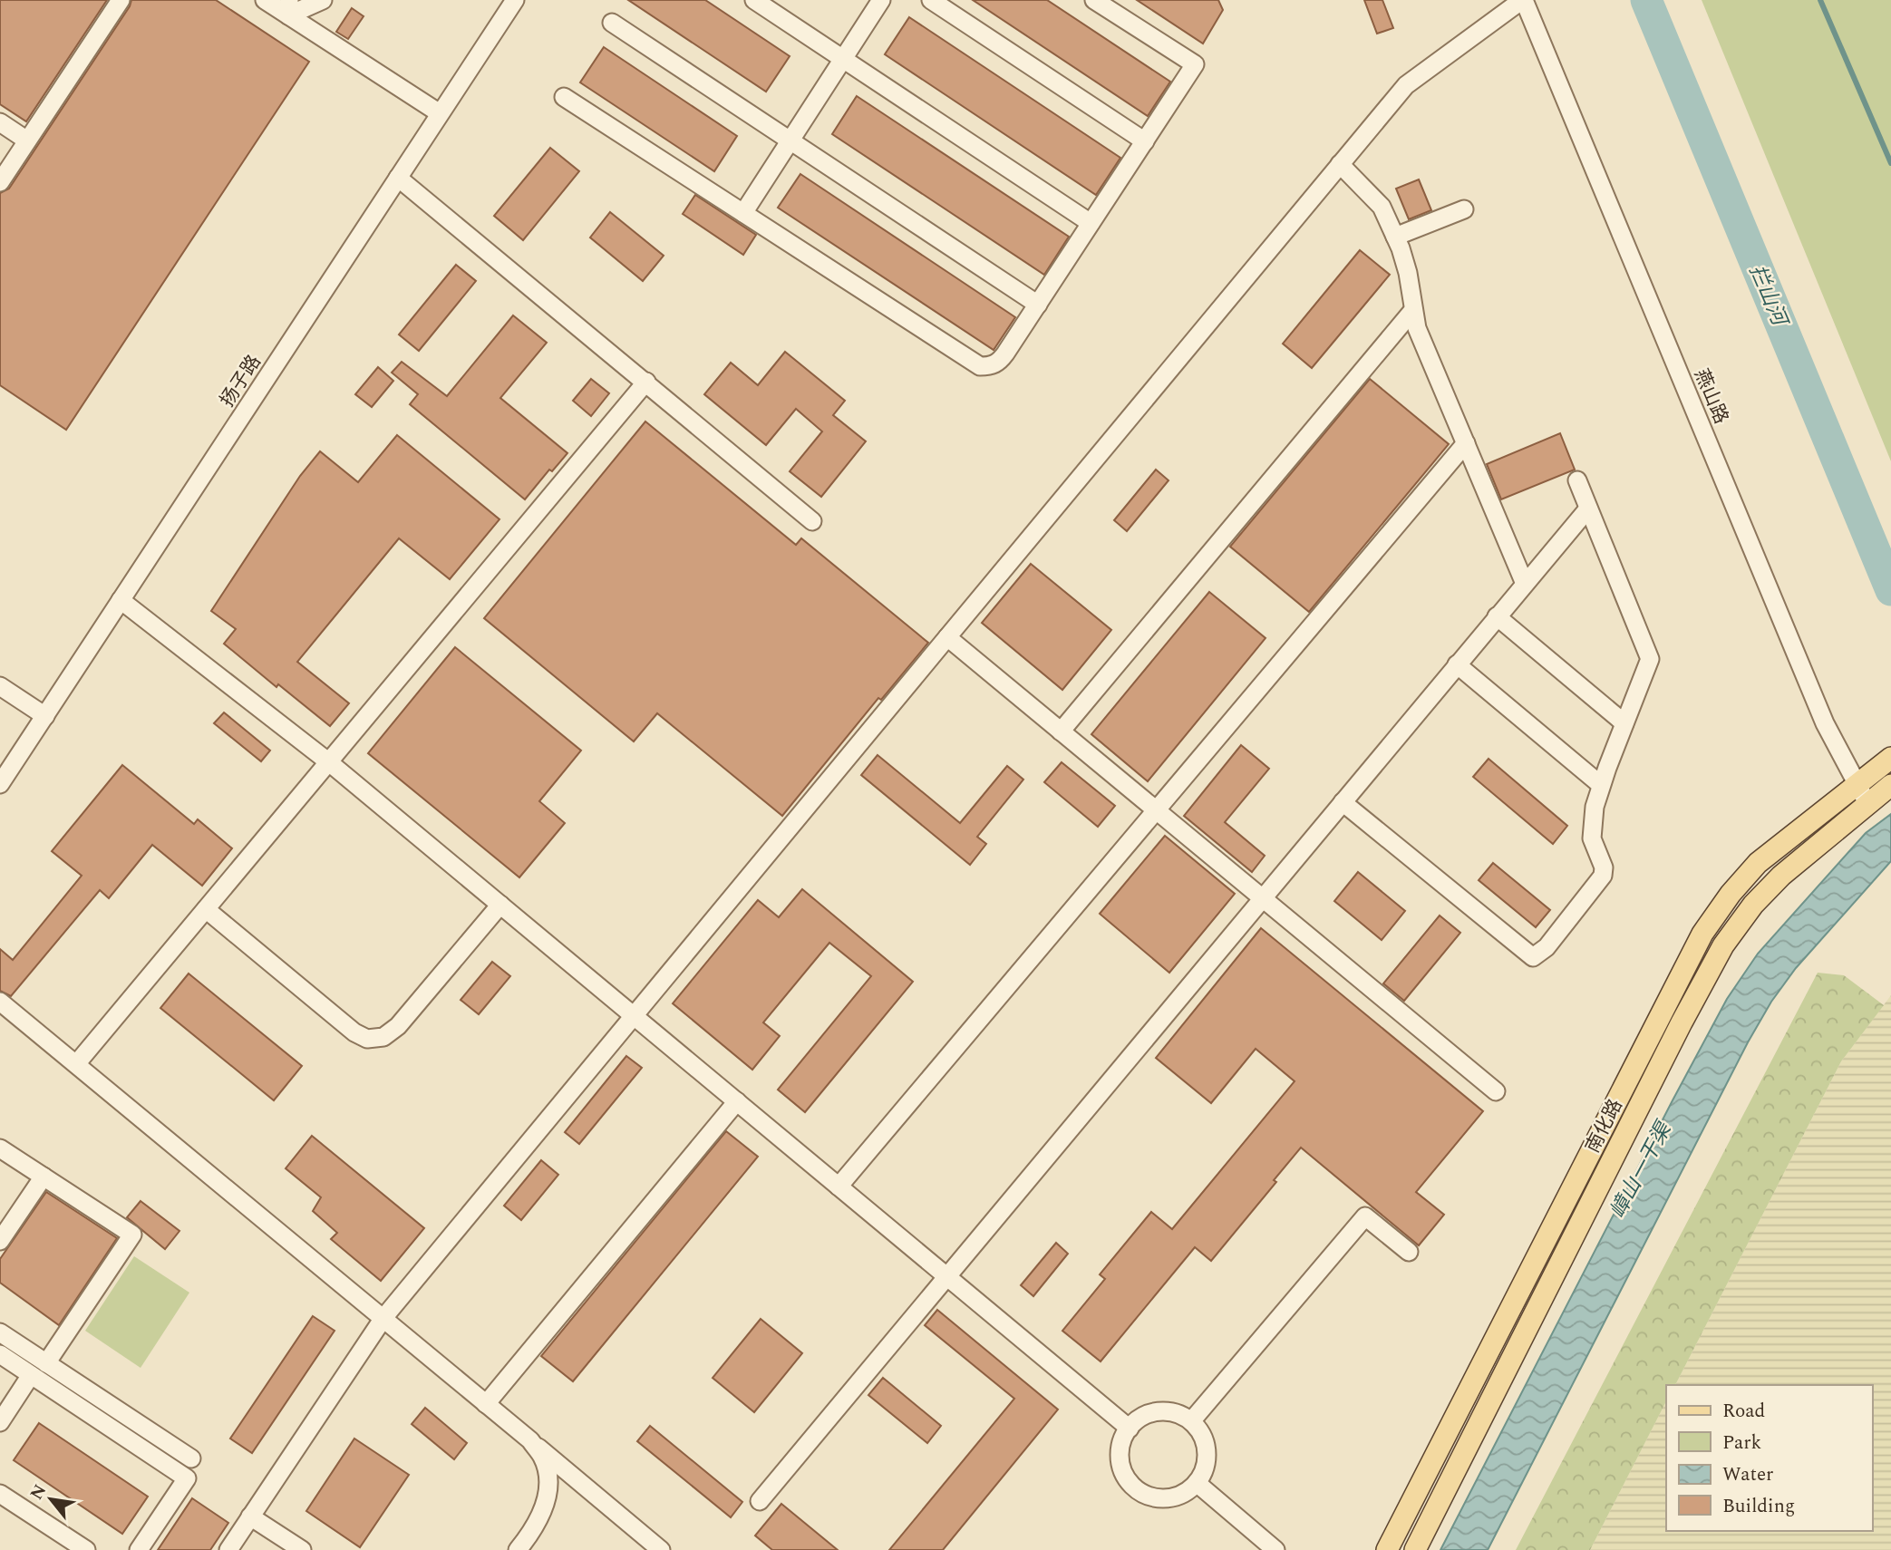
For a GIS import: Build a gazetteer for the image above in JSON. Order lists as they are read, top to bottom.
{
  "streets": {
    "main road": ["南化路"],
    "street": ["扬子路", "燕山路"]
  },
  "crossings": [
    ["燕山路", "南化路"]
  ],
  "water": ["拦山河", "嶂山一干渠"],
  "legend": [
    "Road",
    "Park",
    "Water",
    "Building"
  ],
  "north": "top left"
}
